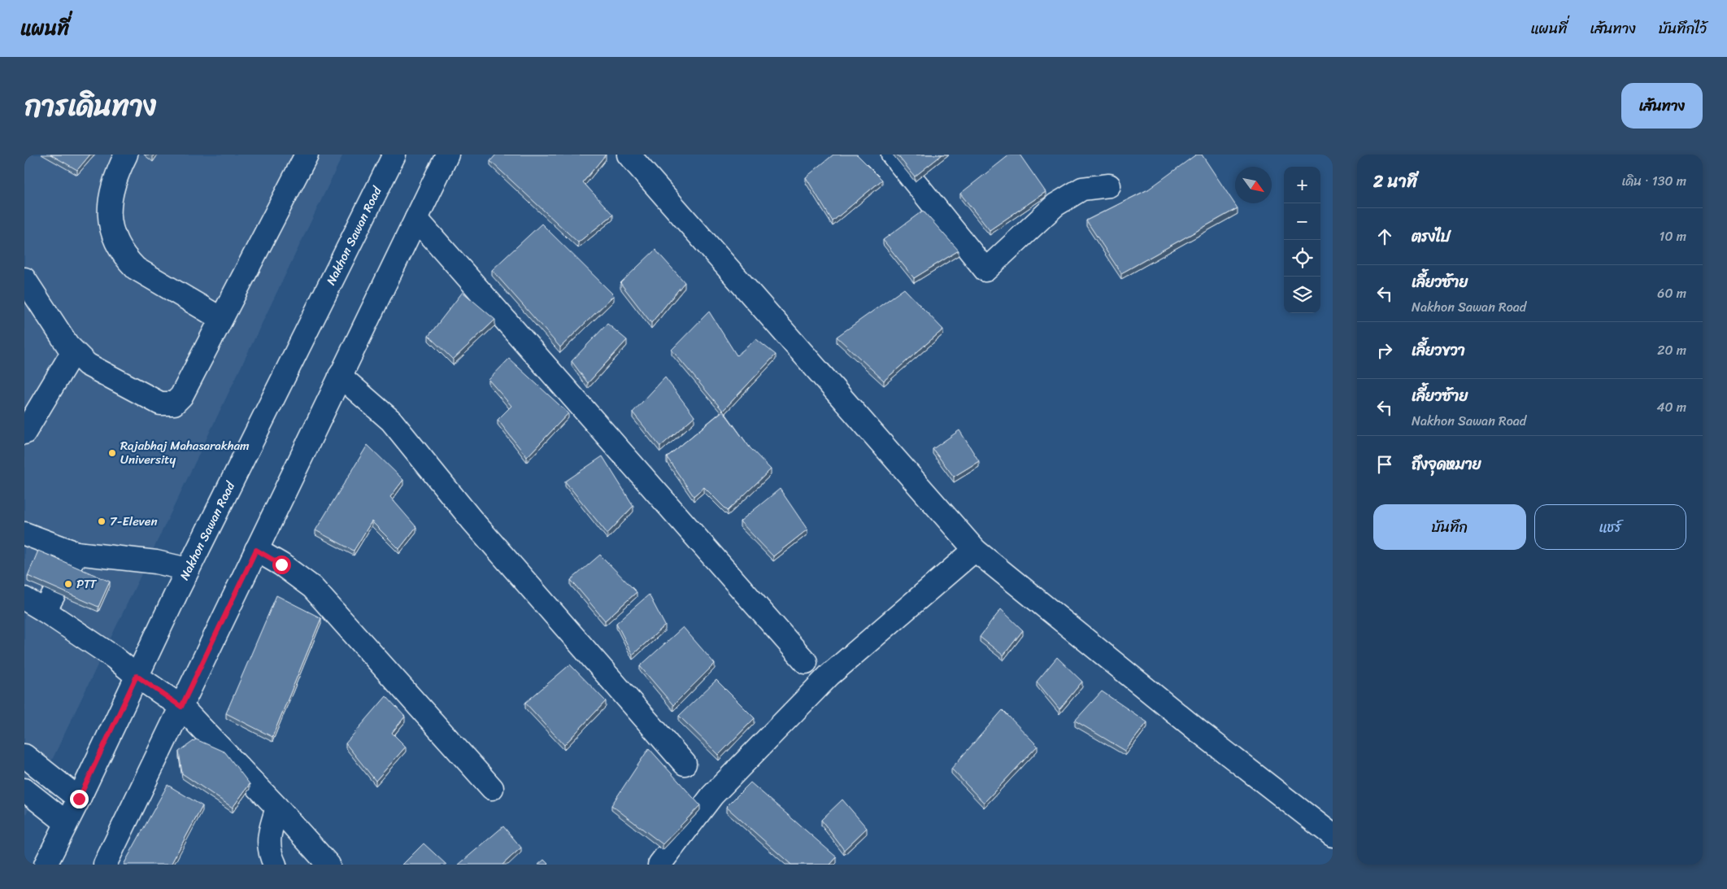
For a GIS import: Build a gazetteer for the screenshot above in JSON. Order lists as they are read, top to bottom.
{
  "streets": {
    "street": ["Nakhon Sawan Road"]
  },
  "places": ["Rajabhaj Mahasarakham University", "7-Eleven", "PTT"],
  "north": "bottom right",
  "page": {
    "header": "แผนที่",
    "nav": ["แผนที่", "เส้นทาง", "บันทึกไว้"],
    "title": "การเดินทาง",
    "buttons": [
      "เส้นทาง",
      ["บันทึก", "แชร์"]
    ],
    "heading": ["2 นาที", "เดิน · 130 m"],
    "map_buttons": ["+", "−"],
    "list": [
      ["ตรงไป", "10 m"],
      ["เลี้ยวซ้าย", "Nakhon Sawan Road", "60 m"],
      ["เลี้ยวขวา", "20 m"],
      ["เลี้ยวซ้าย", "Nakhon Sawan Road", "40 m"],
      "ถึงจุดหมาย"
    ]
  }
}
